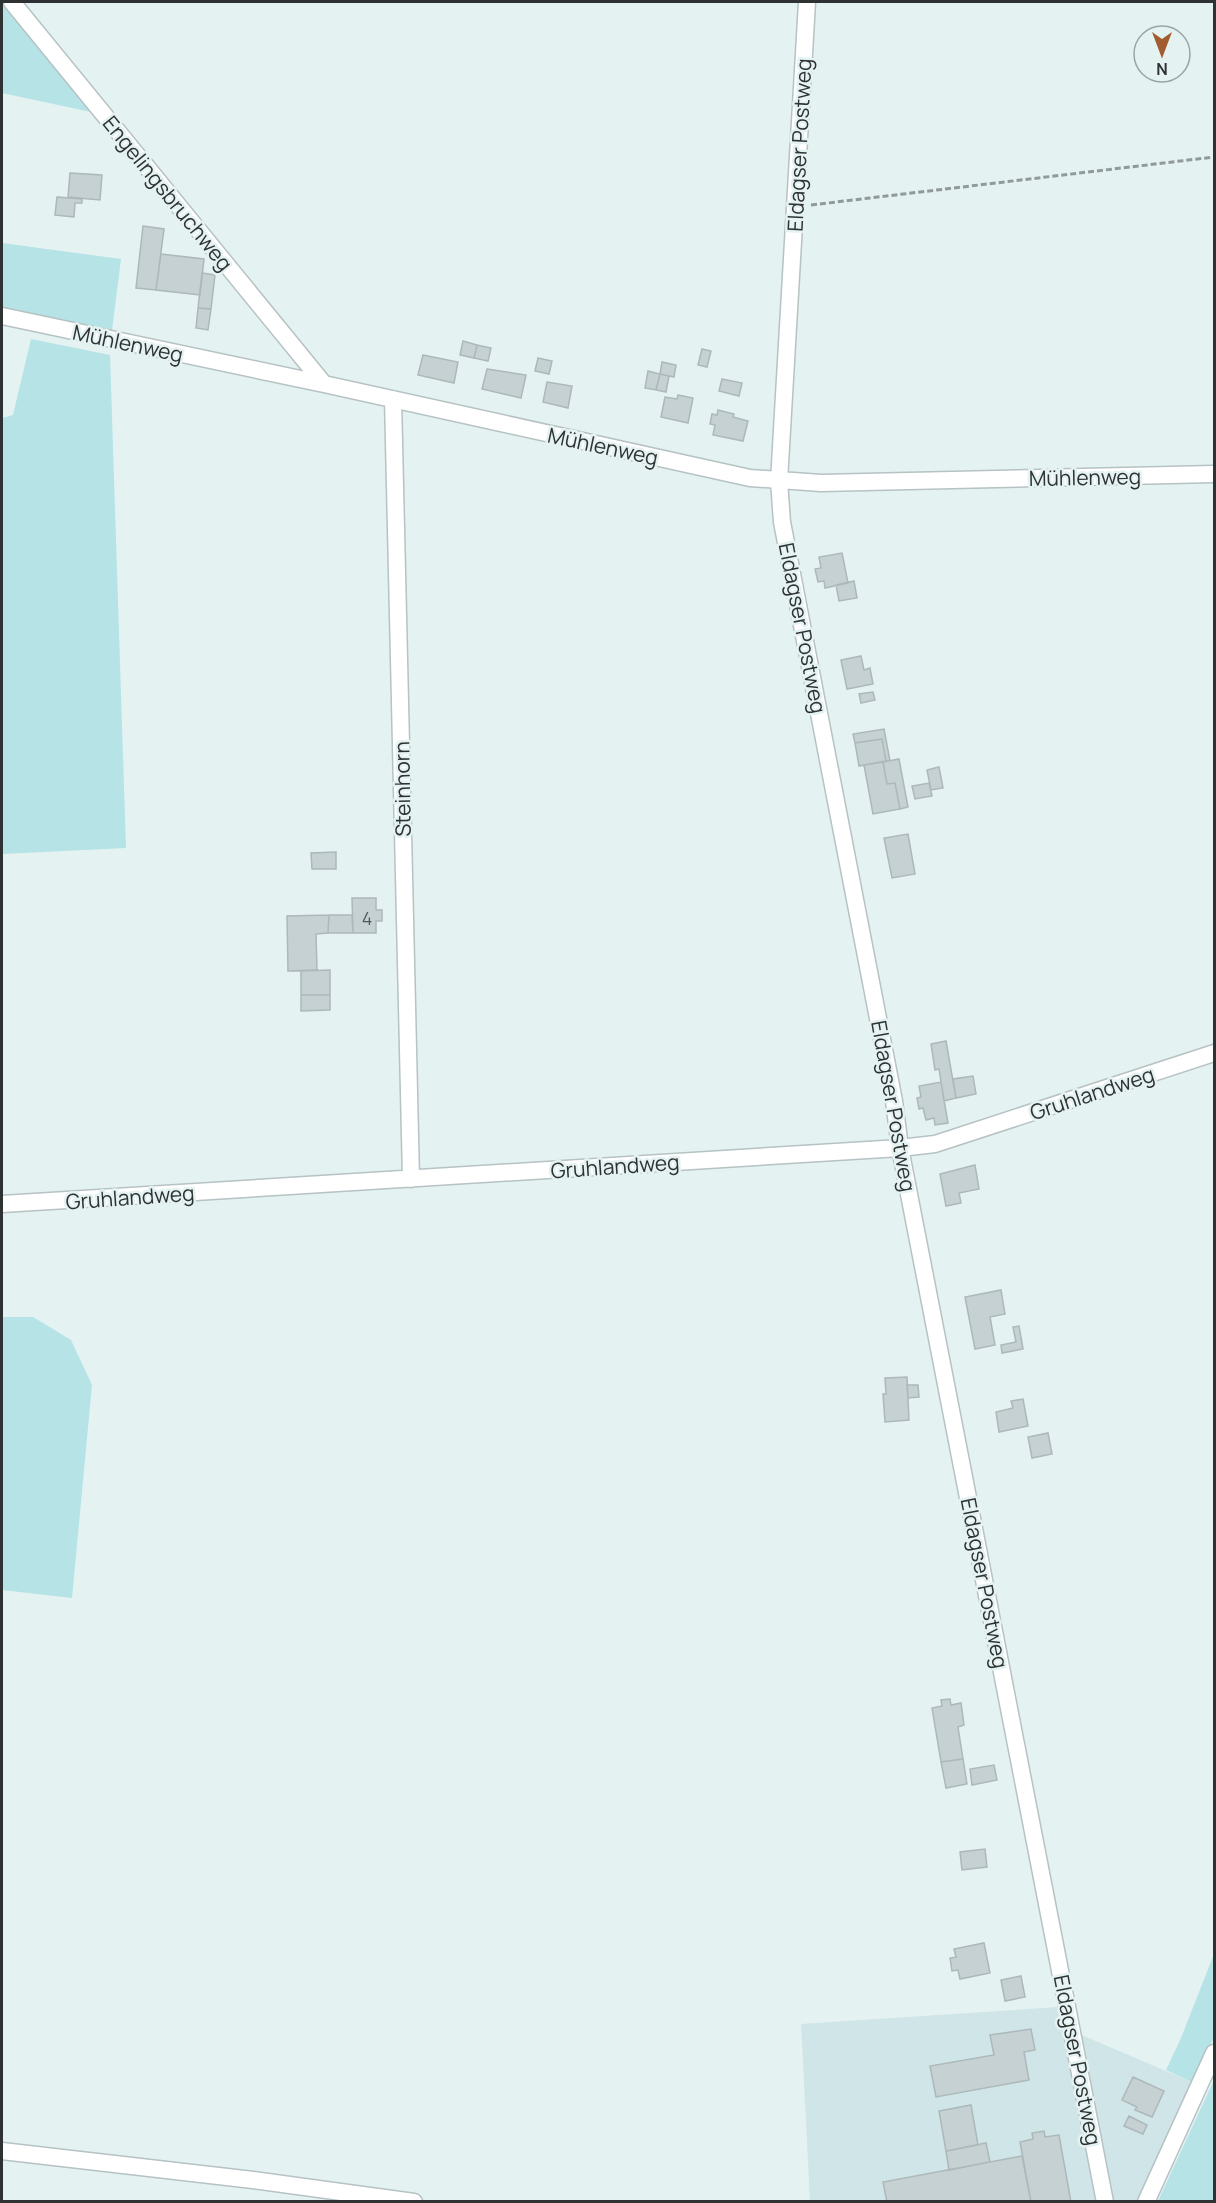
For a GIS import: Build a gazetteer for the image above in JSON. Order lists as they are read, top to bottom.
{
  "streets": {
    "street": [
      "Eldagser Postweg",
      "Engelingsbruchweg",
      "Mühlenweg",
      "Steinhorn",
      "Gruhlandweg"
    ]
  },
  "crossings": [
    ["Eldagser Postweg", "Mühlenweg"],
    ["Eldagser Postweg", "Gruhlandweg"],
    ["Engelingsbruchweg", "Mühlenweg"],
    ["Mühlenweg", "Steinhorn"],
    ["Steinhorn", "Gruhlandweg"]
  ],
  "house_numbers": ["4"],
  "north": "bottom"
}
